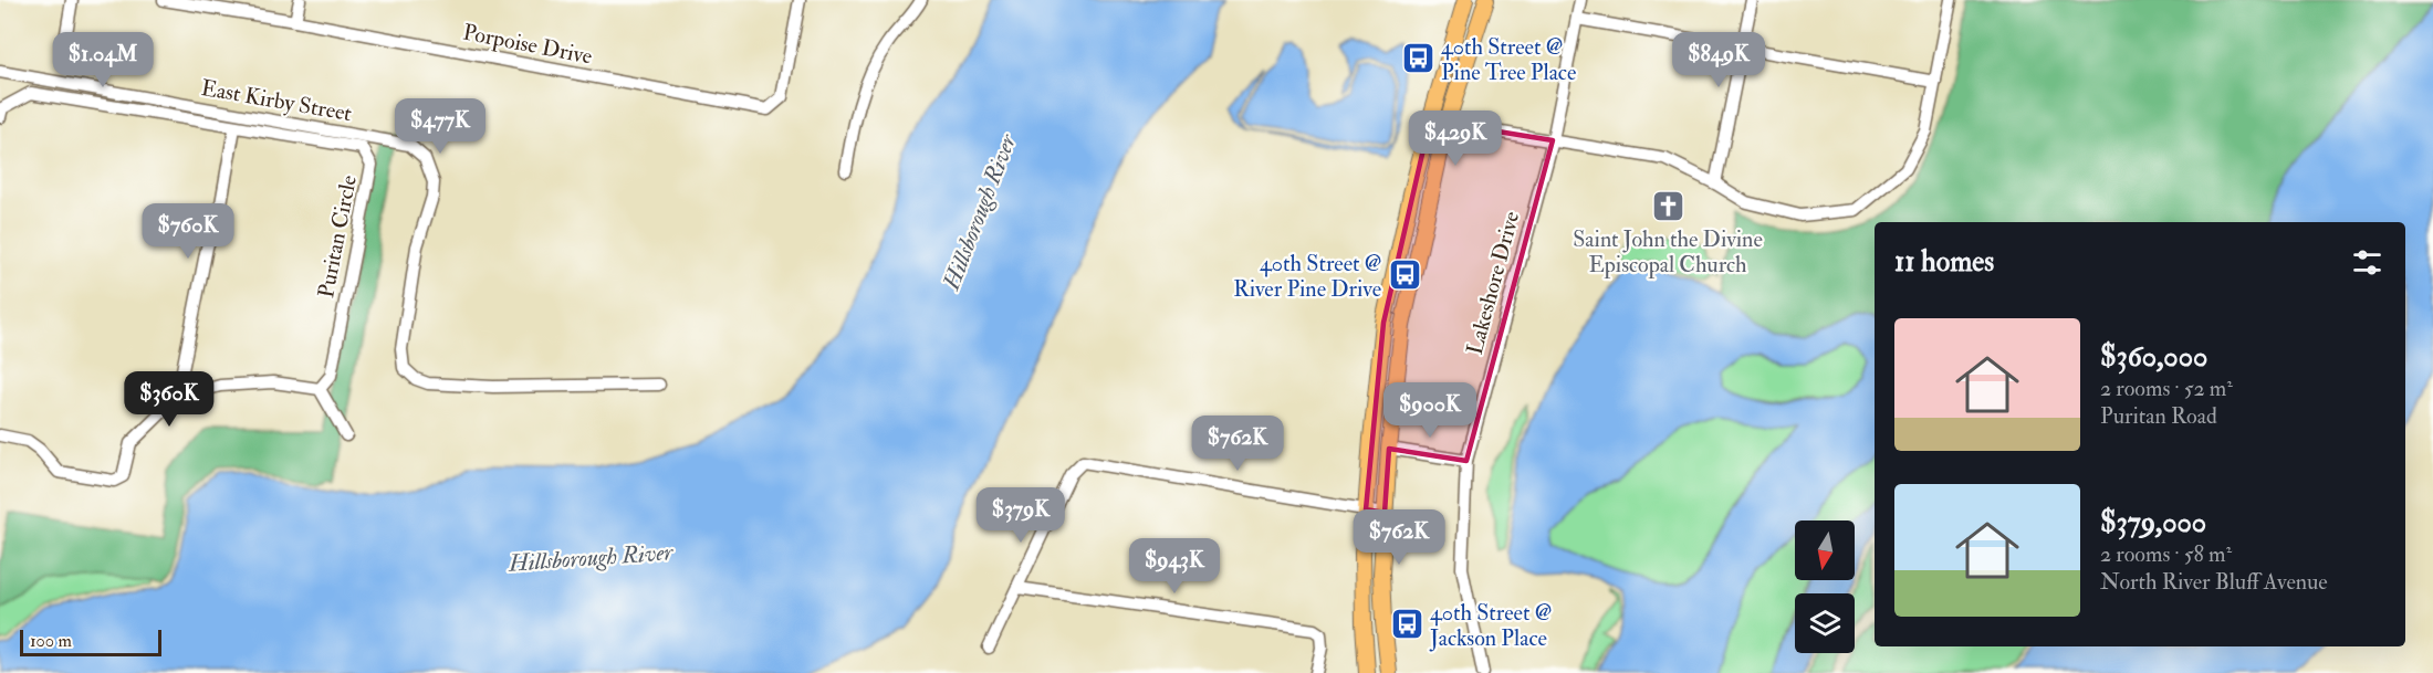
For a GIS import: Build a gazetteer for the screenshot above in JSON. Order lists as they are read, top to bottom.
{
  "streets": {
    "street": [
      "Porpoise Drive",
      "East Kirby Street",
      "Puritan Circle",
      "Lakeshore Drive"
    ]
  },
  "water": ["Hillsborough River"],
  "places": {
    "bus stop": ["40th Street @ Pine Tree Place", "40th Street @ River Pine Drive", "40th Street @ Jackson Place"],
    "church": ["Saint John the Divine Episcopal Church"]
  },
  "scale_bar": "100 m",
  "north": "bottom",
  "page": {
    "price": [
      "$1.04M",
      "$849K",
      "$477K",
      "$429K",
      "$760K",
      "$360K",
      "$900K",
      "$762K",
      "$379K",
      "$762K",
      "$943K"
    ],
    "heading": "11 homes",
    "list": [
      {
        "name": "$360,000",
        "note": "2 rooms · 52 m² · Puritan Road"
      },
      {
        "name": "$379,000",
        "note": "2 rooms · 58 m² · North River Bluff Avenue"
      }
    ],
    "scale": "100 m"
  }
}
